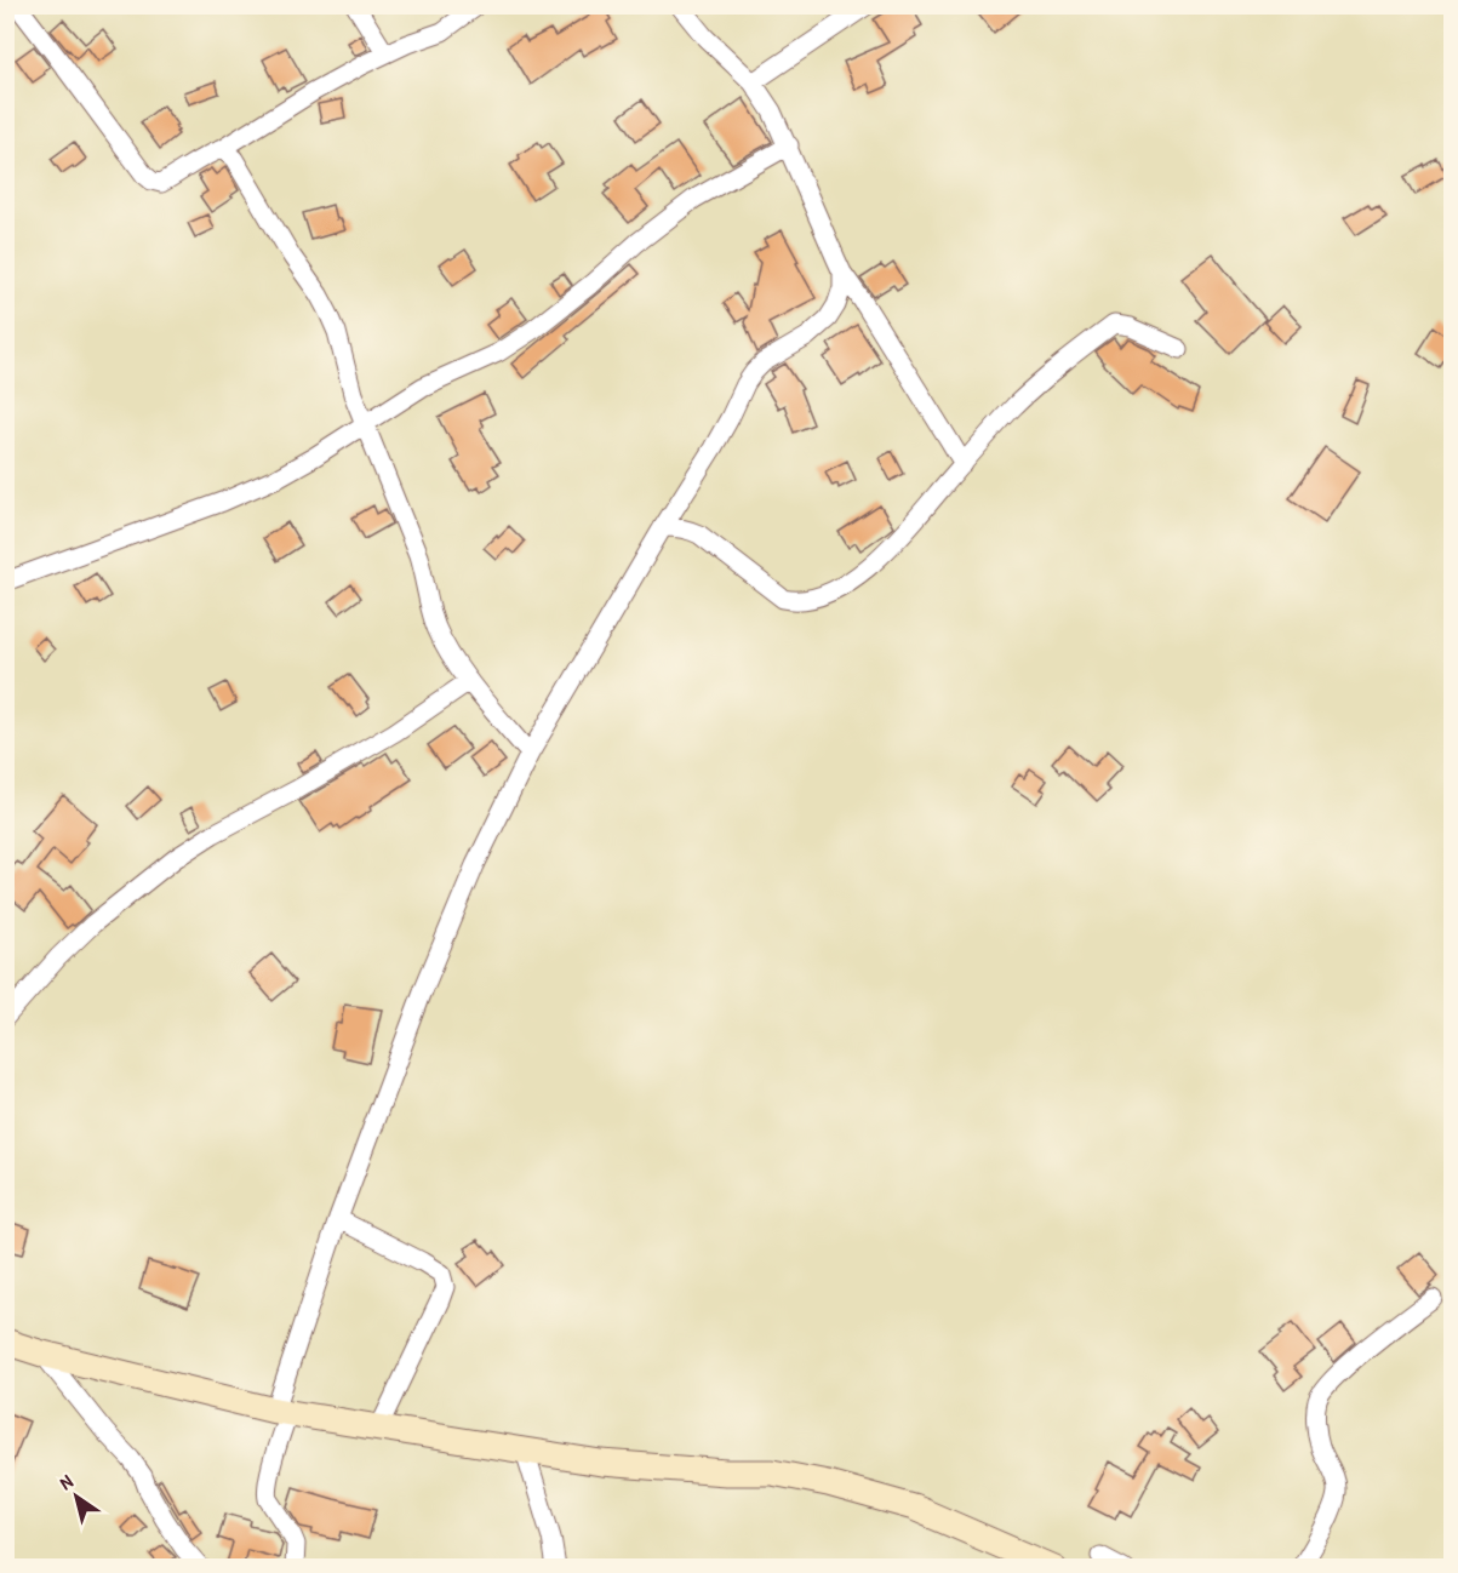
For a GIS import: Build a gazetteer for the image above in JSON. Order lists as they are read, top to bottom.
{
  "north": "top left"
}
